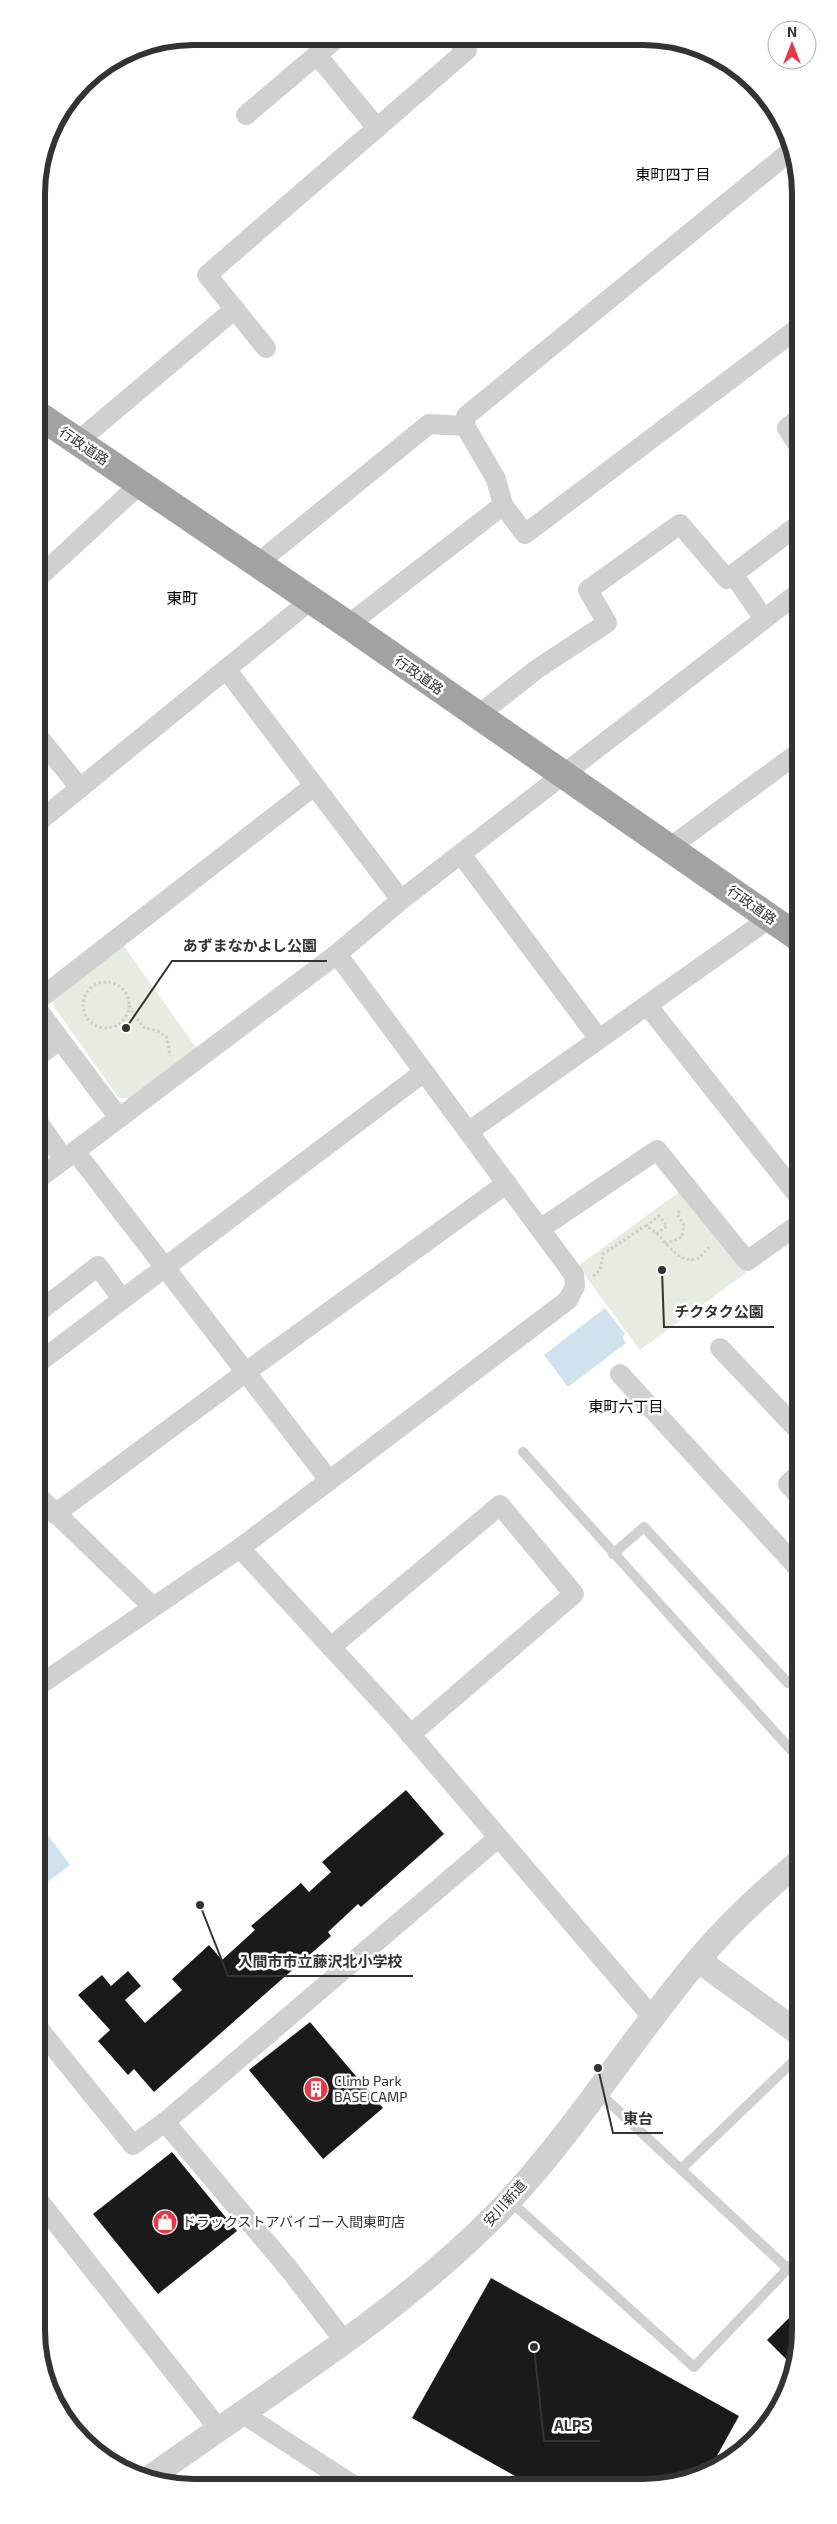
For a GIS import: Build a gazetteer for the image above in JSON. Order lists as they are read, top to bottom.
{
  "streets": {
    "highway": ["行政道路"],
    "street": ["安川新道"]
  },
  "districts": ["東町四丁目", "東町", "東町六丁目"],
  "places": {
    "other": [
      "あずまなかよし公園",
      "チクタク公園",
      "入間市市立藤沢北小学校",
      "東台",
      "ALPS"
    ],
    "building": ["Climb Park BASE CAMP"],
    "shop": ["ドラックストアバイゴー入間東町店"]
  },
  "north": "top"
}
